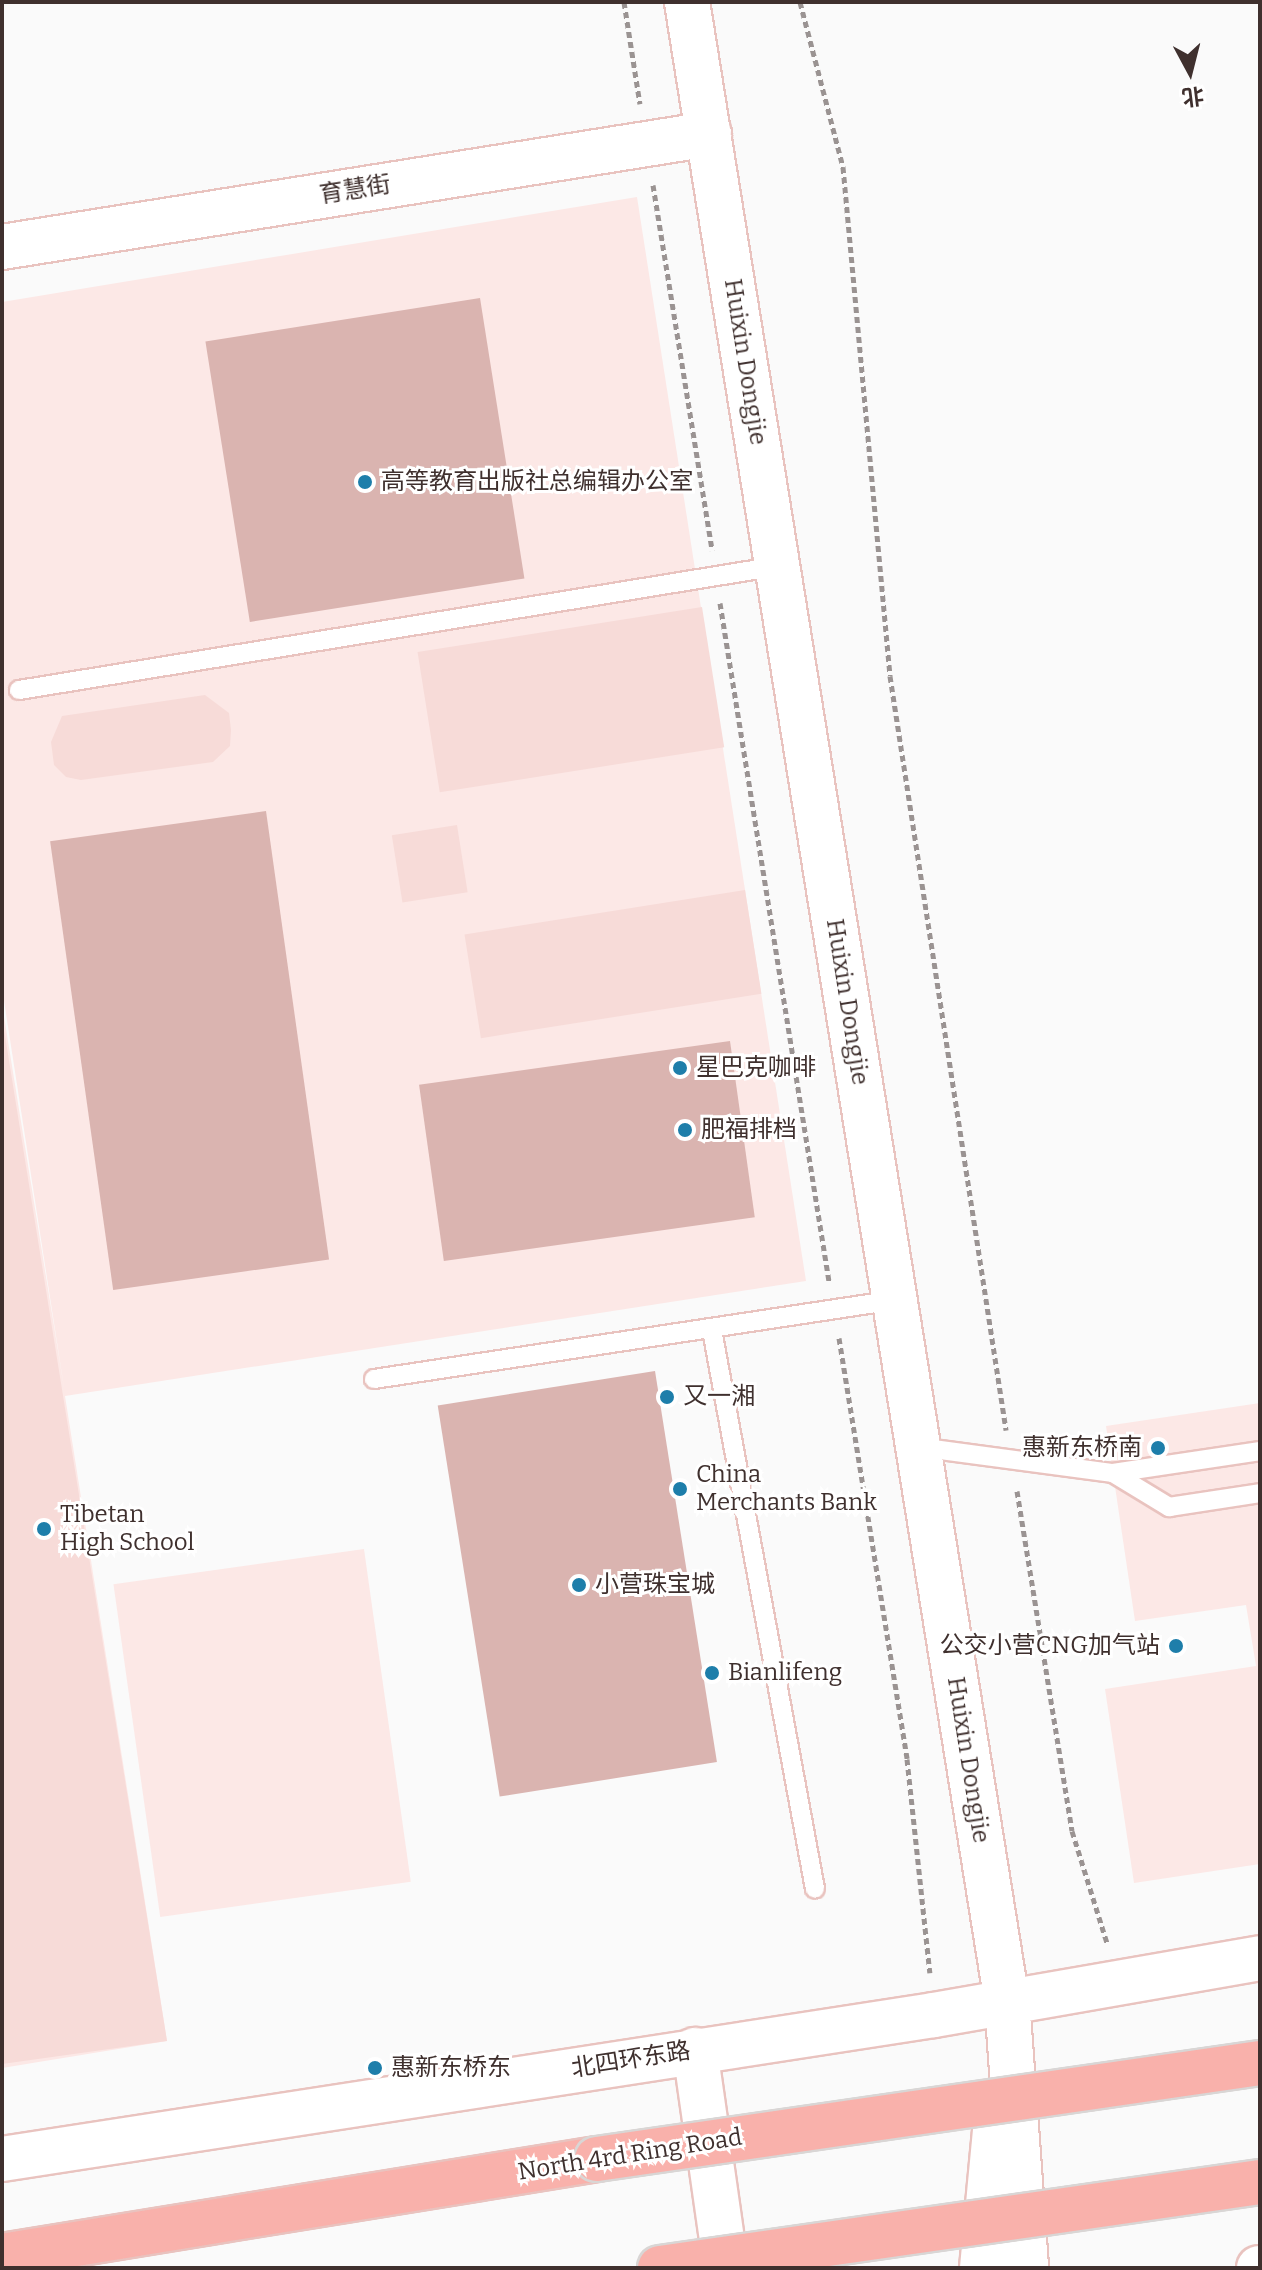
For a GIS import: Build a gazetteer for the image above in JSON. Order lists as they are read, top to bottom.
{
  "streets": {
    "highway": ["North 4rd Ring Road"],
    "street": ["育慧街", "Huixin Dongjie", "北四环东路"]
  },
  "crossings": [
    ["育慧街", "Huixin Dongjie"],
    ["Huixin Dongjie", "北四环东路"]
  ],
  "places": [
    "高等教育出版社总编辑办公室",
    "星巴克咖啡",
    "肥福排档",
    "又一湘",
    "惠新东桥南",
    "China Merchants Bank",
    "Tibetan High School",
    "小营珠宝城",
    "公交小营CNG加气站",
    "Bianlifeng",
    "惠新东桥东"
  ],
  "north": "bottom"
}
